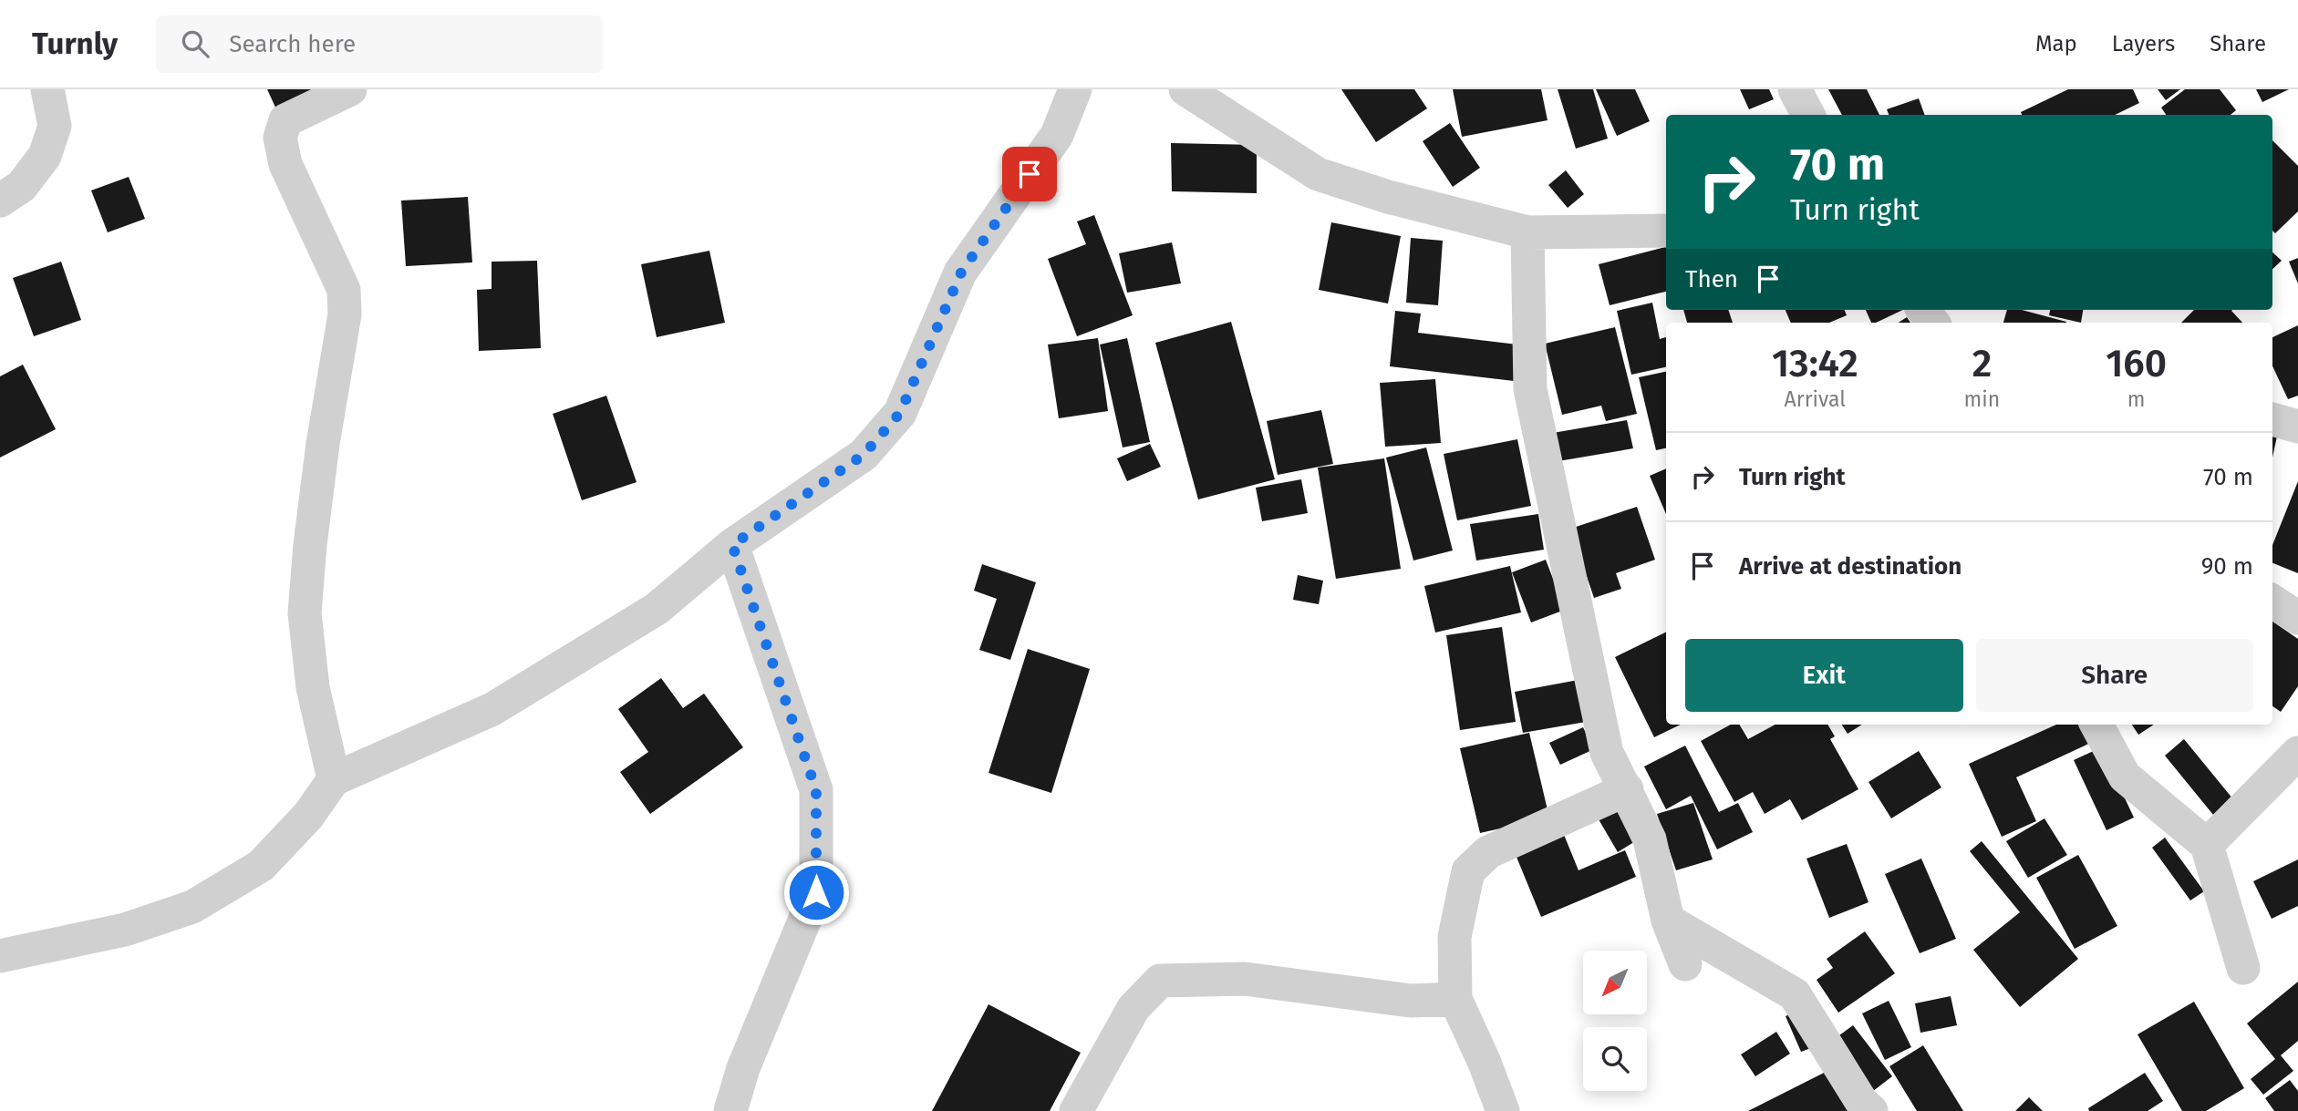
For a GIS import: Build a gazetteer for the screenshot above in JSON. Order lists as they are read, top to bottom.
{
  "north": "bottom left",
  "page": {
    "header": "Turnly",
    "search": "Search here",
    "nav": ["Map", "Layers", "Share"],
    "turn": ["70 m", "Turn right"],
    "then": "Then",
    "eta": [
      "13:42",
      "Arrival",
      "2",
      "min",
      "160",
      "m"
    ],
    "list": [
      {
        "name": "Turn right",
        "value": "70 m"
      },
      {
        "name": "Arrive at destination",
        "value": "90 m"
      }
    ],
    "buttons": ["Exit", "Share"]
  }
}
